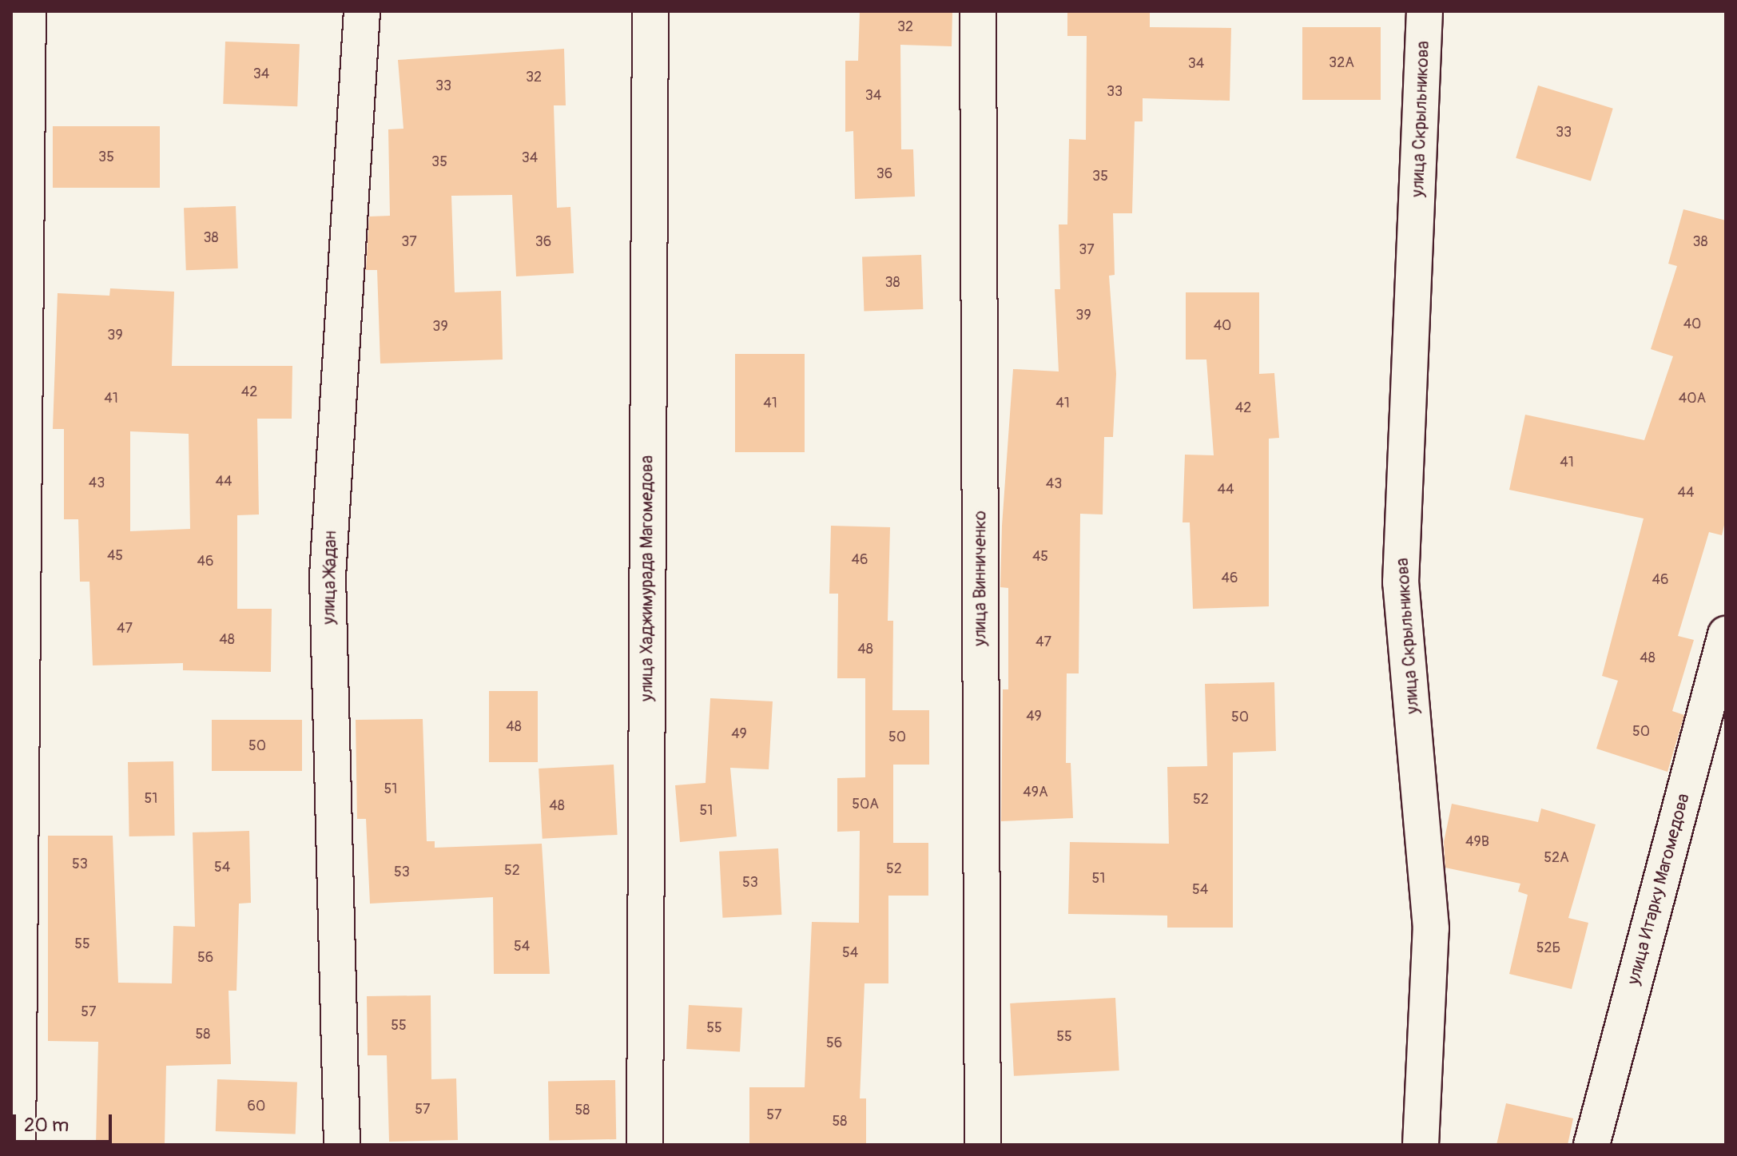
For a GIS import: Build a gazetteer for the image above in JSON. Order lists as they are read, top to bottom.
{
  "streets": {
    "street": [
      "улица Скрыльникова",
      "улица Жадан",
      "улица Хаджимурада Магомедова",
      "улица Винниченко",
      "улица Итарку Магомедова"
    ]
  },
  "house_numbers": [
    "32",
    "32А",
    "34",
    "34",
    "32",
    "33",
    "33",
    "34",
    "33",
    "35",
    "34",
    "35",
    "36",
    "35",
    "38",
    "37",
    "36",
    "38",
    "37",
    "38",
    "39",
    "40",
    "40",
    "39",
    "39",
    "42",
    "41",
    "40А",
    "41",
    "41",
    "42",
    "41",
    "44",
    "43",
    "43",
    "44",
    "44",
    "45",
    "45",
    "46",
    "46",
    "46",
    "46",
    "47",
    "48",
    "47",
    "48",
    "48",
    "49",
    "50",
    "48",
    "50",
    "49",
    "50",
    "50",
    "51",
    "49А",
    "51",
    "52",
    "50А",
    "48",
    "51",
    "49В",
    "52А",
    "53",
    "54",
    "52",
    "52",
    "53",
    "51",
    "53",
    "54",
    "55",
    "54",
    "52Б",
    "54",
    "56",
    "57",
    "55",
    "55",
    "58",
    "55",
    "56",
    "60",
    "57",
    "58",
    "57",
    "58"
  ],
  "scale_bar": "20 m"
}
